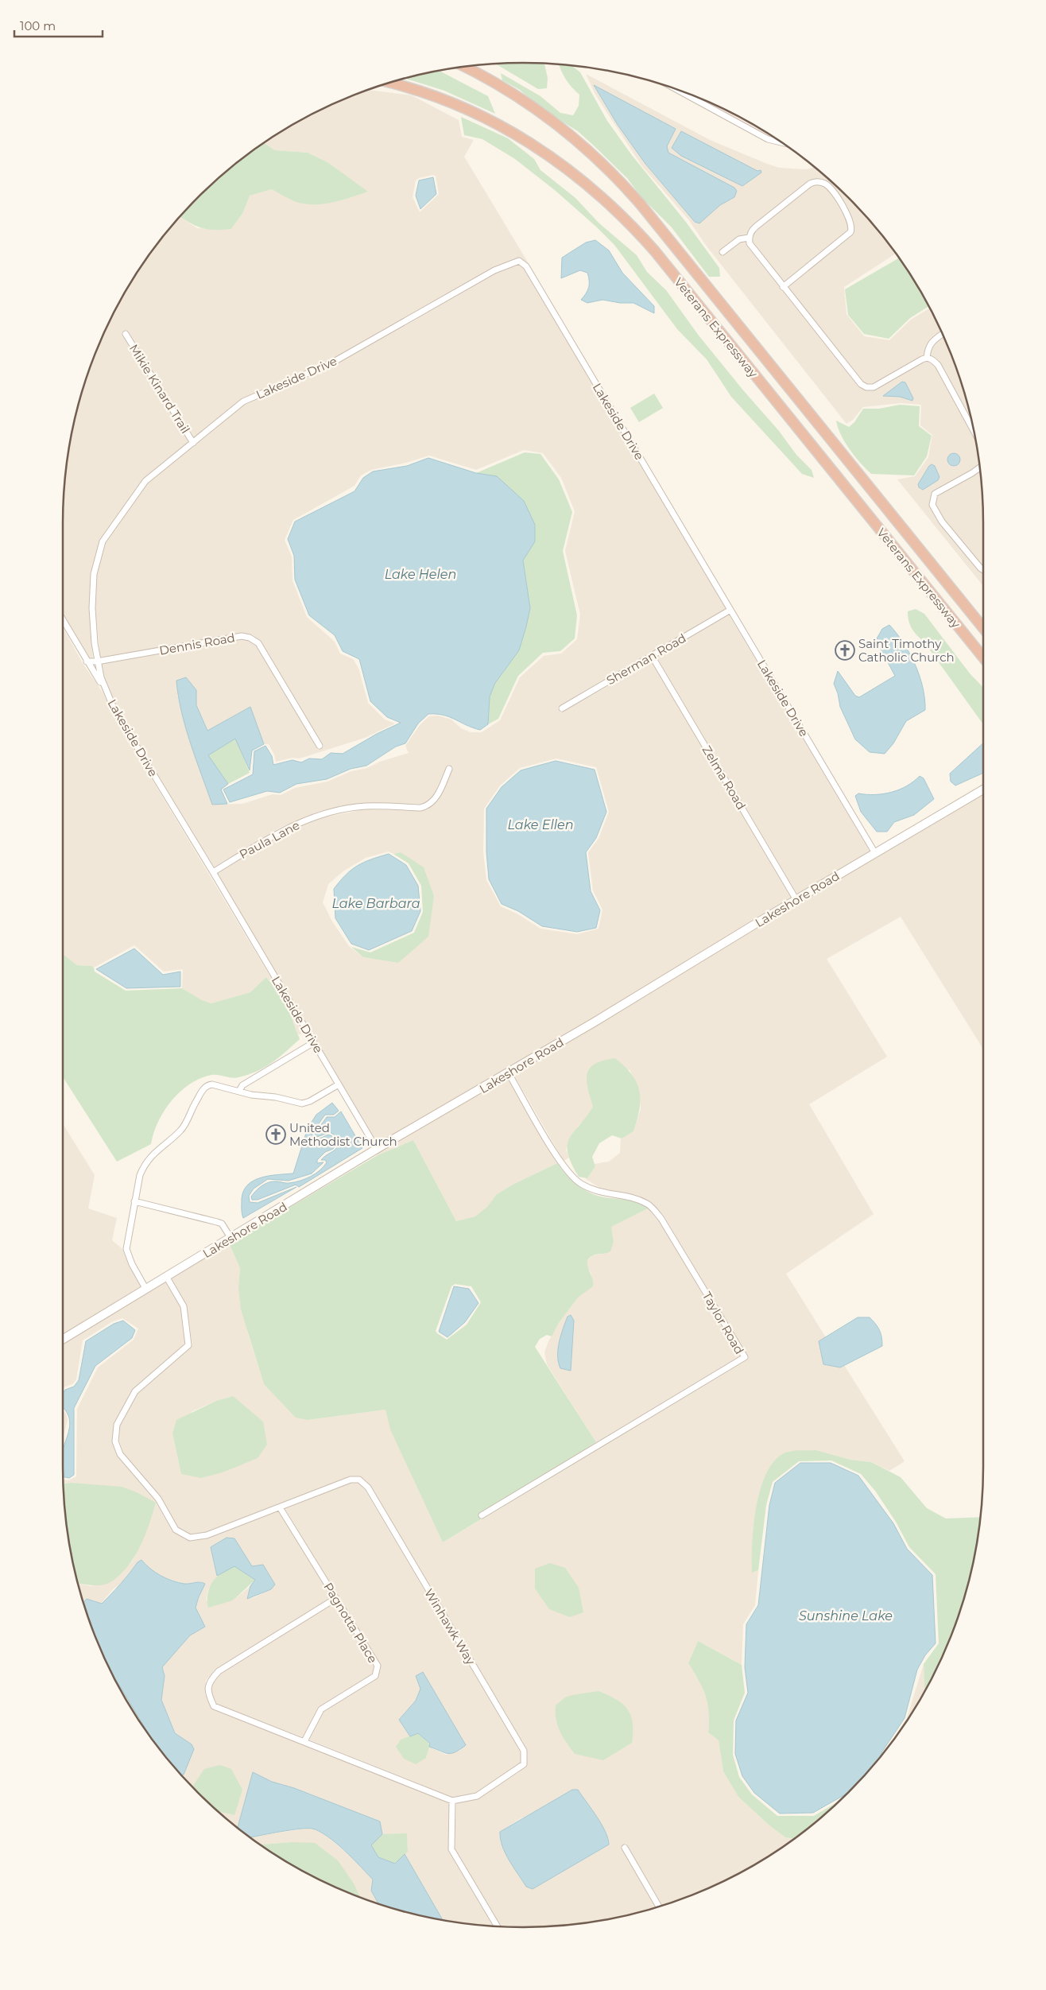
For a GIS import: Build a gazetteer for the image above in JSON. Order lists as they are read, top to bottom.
{
  "streets": {
    "highway": ["Veterans Expressway"],
    "street": [
      "Lakeside Drive",
      "Mikie Kinard Trail",
      "Dennis Road",
      "Sherman Road",
      "Zelma Road",
      "Paula Lane",
      "Lakeshore Road",
      "Taylor Road",
      "Pagnotta Place",
      "Winhawk Way"
    ]
  },
  "crossings": [
    ["Lakeside Drive", "Mikie Kinard Trail"],
    ["Lakeside Drive", "Dennis Road"],
    ["Lakeside Drive", "Sherman Road"],
    ["Lakeside Drive", "Paula Lane"],
    ["Lakeside Drive", "Lakeshore Road"],
    ["Sherman Road", "Zelma Road"],
    ["Zelma Road", "Lakeshore Road"],
    ["Lakeshore Road", "Taylor Road"],
    ["Lakeshore Road", "Winhawk Way"],
    ["Pagnotta Place", "Winhawk Way"]
  ],
  "water": [
    "Lake Helen",
    "Lake Ellen",
    "Lake Barbara",
    "Sunshine Lake"
  ],
  "places": {
    "church": ["Saint Timothy Catholic Church", "United Methodist Church"]
  },
  "scale_bar": "100 m"
}
